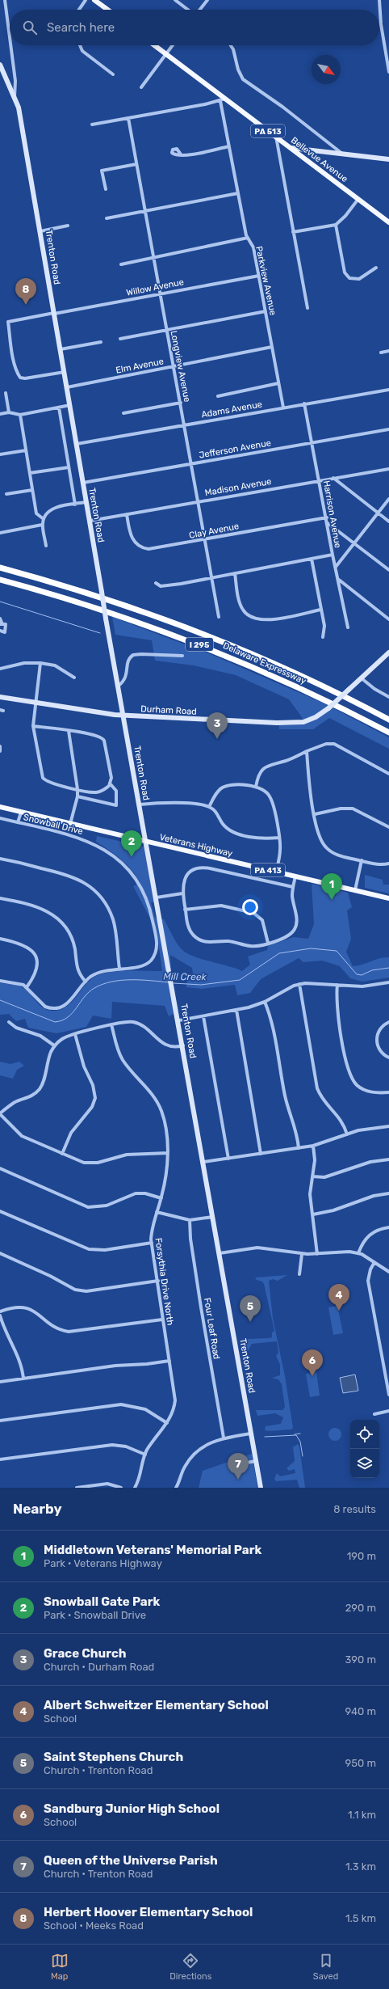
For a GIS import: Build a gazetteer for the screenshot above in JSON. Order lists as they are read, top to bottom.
{
  "streets": {
    "highway": ["I 295", "Delaware Expressway"],
    "main road": [
      "PA 513",
      "Bellevue Avenue",
      "Trenton Road",
      "Durham Road",
      "Veterans Highway",
      "PA 413"
    ],
    "street": [
      "Parkview Avenue",
      "Willow Avenue",
      "Elm Avenue",
      "Longview Avenue",
      "Adams Avenue",
      "Jefferson Avenue",
      "Madison Avenue",
      "Harrison Avenue",
      "Clay Avenue",
      "Snowball Drive",
      "Forsythia Drive North",
      "Four Leaf Road"
    ]
  },
  "crossings": [
    ["Bellevue Avenue", "Parkview Avenue"],
    ["Trenton Road", "Willow Avenue"],
    ["Trenton Road", "Elm Avenue"],
    ["Trenton Road", "Adams Avenue"],
    ["Trenton Road", "Jefferson Avenue"],
    ["Trenton Road", "Madison Avenue"],
    ["Trenton Road", "Durham Road"],
    ["Trenton Road", "Veterans Highway"],
    ["Parkview Avenue", "Willow Avenue"],
    ["Parkview Avenue", "Elm Avenue"],
    ["Parkview Avenue", "Adams Avenue"],
    ["Willow Avenue", "Longview Avenue"],
    ["Elm Avenue", "Longview Avenue"],
    ["Longview Avenue", "Adams Avenue"],
    ["Longview Avenue", "Jefferson Avenue"],
    ["Longview Avenue", "Madison Avenue"],
    ["Longview Avenue", "Clay Avenue"],
    ["Adams Avenue", "Harrison Avenue"],
    ["Jefferson Avenue", "Harrison Avenue"],
    ["Madison Avenue", "Harrison Avenue"],
    ["Madison Avenue", "Clay Avenue"],
    ["Harrison Avenue", "Clay Avenue"],
    ["Snowball Drive", "Veterans Highway"]
  ],
  "water": ["Mill Creek"],
  "north": "bottom right",
  "page": {
    "search": "Search here",
    "pins": [
      "8",
      "3",
      "2",
      "1",
      "4",
      "5",
      "6",
      "7"
    ],
    "heading": ["Nearby", "8 results"],
    "list": [
      {
        "mark": "1",
        "name": "Middletown Veterans' Memorial Park",
        "note": "Park · Veterans Highway",
        "value": "190 m"
      },
      {
        "mark": "2",
        "name": "Snowball Gate Park",
        "note": "Park · Snowball Drive",
        "value": "290 m"
      },
      {
        "mark": "3",
        "name": "Grace Church",
        "note": "Church · Durham Road",
        "value": "390 m"
      },
      {
        "mark": "4",
        "name": "Albert Schweitzer Elementary School",
        "note": "School",
        "value": "940 m"
      },
      {
        "mark": "5",
        "name": "Saint Stephens Church",
        "note": "Church · Trenton Road",
        "value": "950 m"
      },
      {
        "mark": "6",
        "name": "Sandburg Junior High School",
        "note": "School",
        "value": "1.1 km"
      },
      {
        "mark": "7",
        "name": "Queen of the Universe Parish",
        "note": "Church · Trenton Road",
        "value": "1.3 km"
      },
      {
        "mark": "8",
        "name": "Herbert Hoover Elementary School",
        "note": "School · Meeks Road",
        "value": "1.5 km"
      }
    ],
    "nav": ["Map", "Directions", "Saved"]
  }
}
